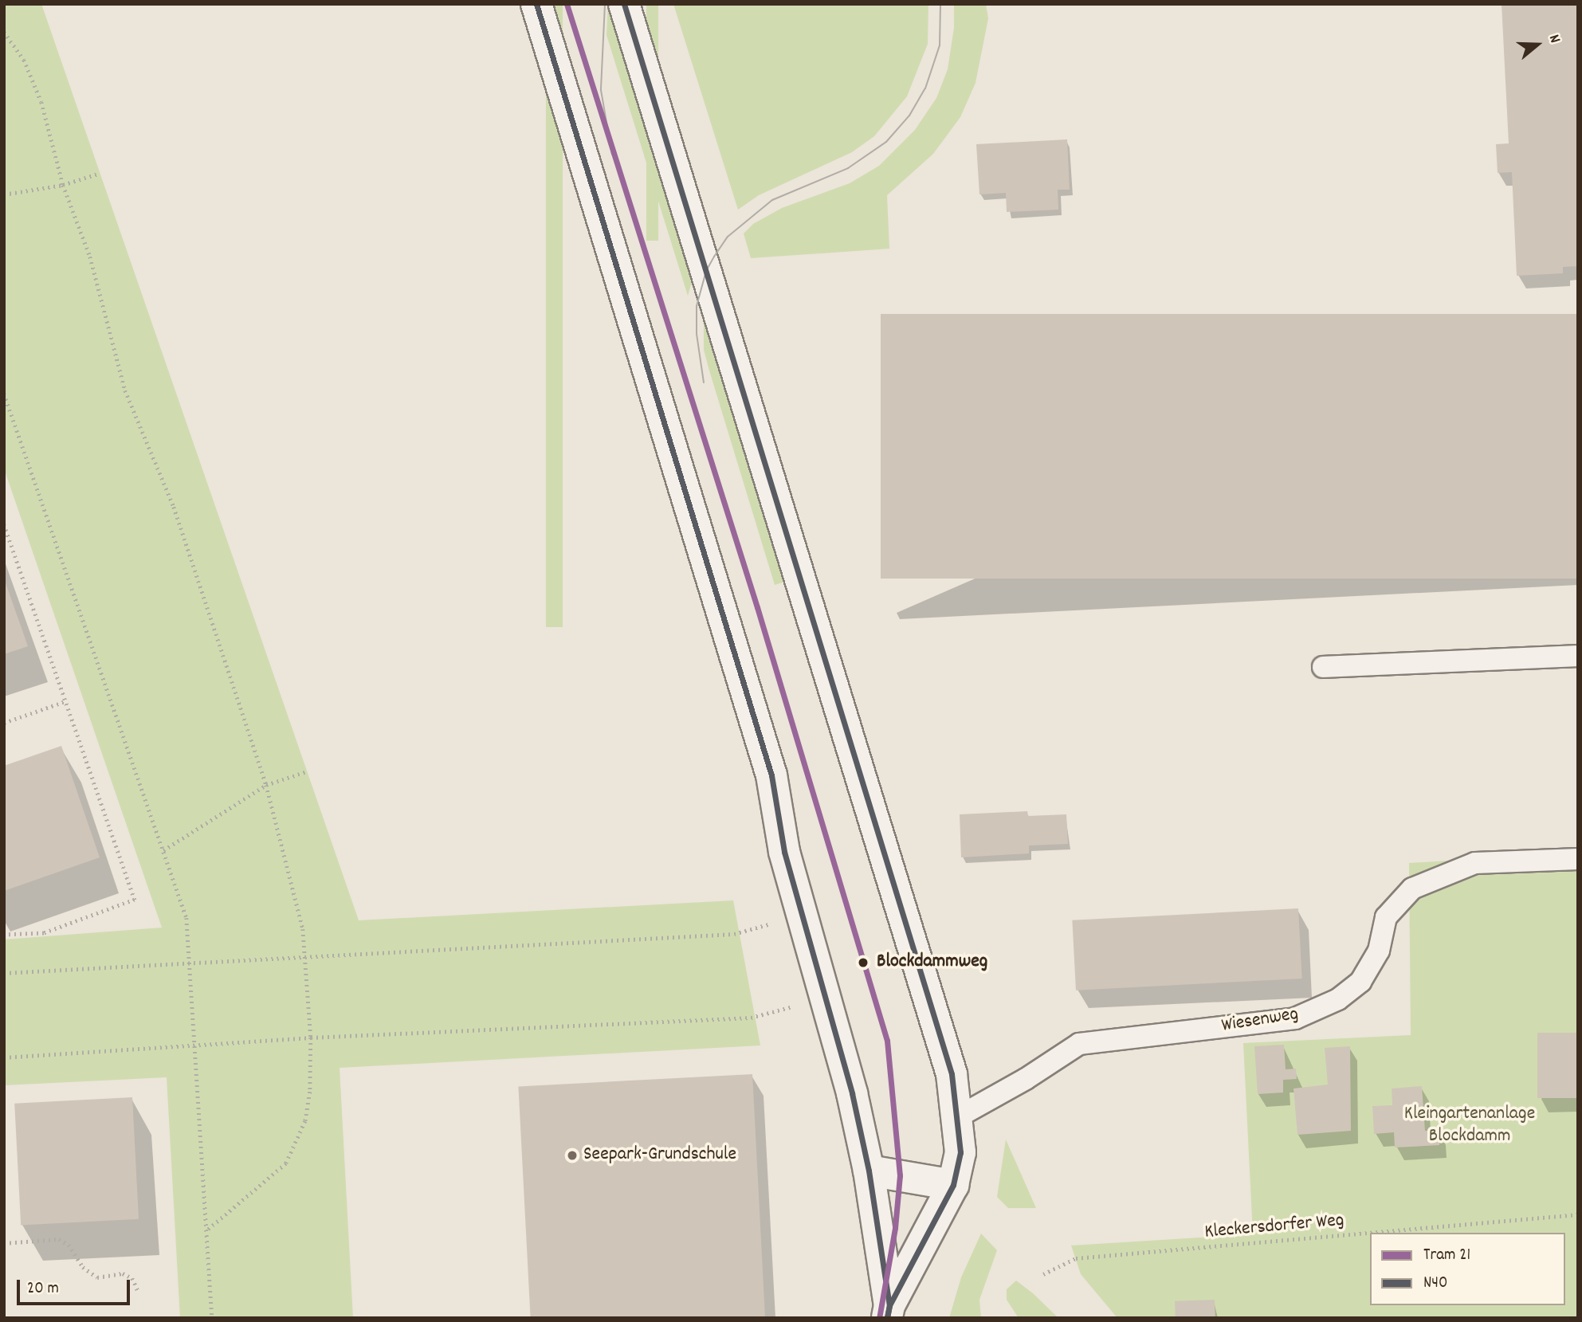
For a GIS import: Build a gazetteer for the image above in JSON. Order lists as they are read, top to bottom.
{
  "streets": {
    "lane": ["Wiesenweg"],
    "path": ["Kleckersdorfer Weg"]
  },
  "parks": ["Kleingartenanlage Blockdamm"],
  "places": ["Blockdammweg", "Seepark-Grundschule"],
  "lines": ["tram line 21", "transit line N40"],
  "legend": ["Tram 21", "N40"],
  "scale_bar": "20 m",
  "north": "right"
}
